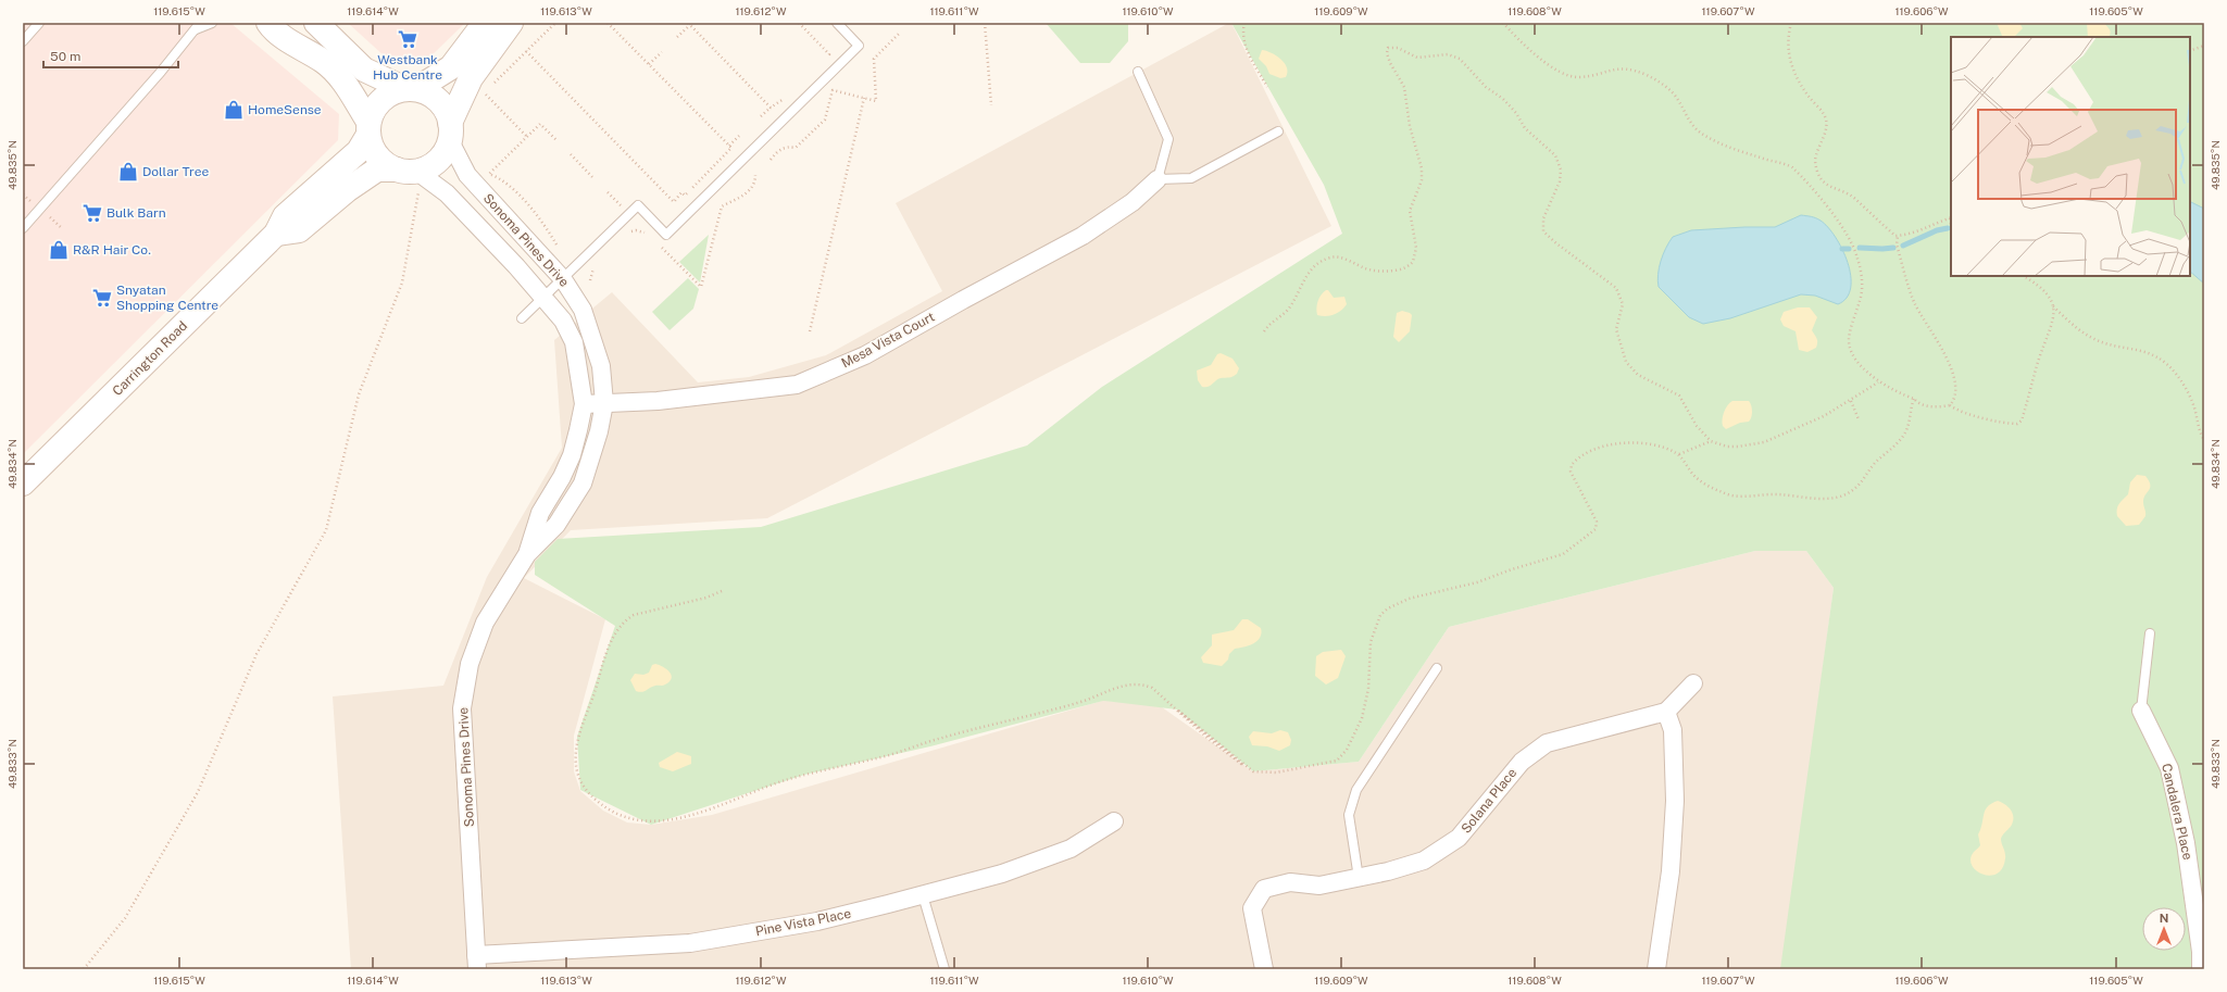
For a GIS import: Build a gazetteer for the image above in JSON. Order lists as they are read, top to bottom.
{
  "streets": {
    "street": [
      "Sonoma Pines Drive",
      "Mesa Vista Court",
      "Carrington Road",
      "Solana Place",
      "Candalera Place",
      "Pine Vista Place"
    ]
  },
  "crossings": [
    ["Sonoma Pines Drive", "Mesa Vista Court"],
    ["Sonoma Pines Drive", "Carrington Road"],
    ["Sonoma Pines Drive", "Pine Vista Place"]
  ],
  "places": {
    "supermarket": ["Westbank Hub Centre", "Bulk Barn", "Snyatan Shopping Centre"],
    "shop": ["HomeSense", "Dollar Tree", "R&R Hair Co."]
  },
  "scale_bar": "50 m",
  "north": "top",
  "coordinates": [
    "119.615°W",
    "119.614°W",
    "119.613°W",
    "119.612°W",
    "119.611°W",
    "119.610°W",
    "119.609°W",
    "119.608°W",
    "119.607°W",
    "119.606°W",
    "119.605°W",
    "49.835°N",
    "49.834°N",
    "49.833°N"
  ]
}
